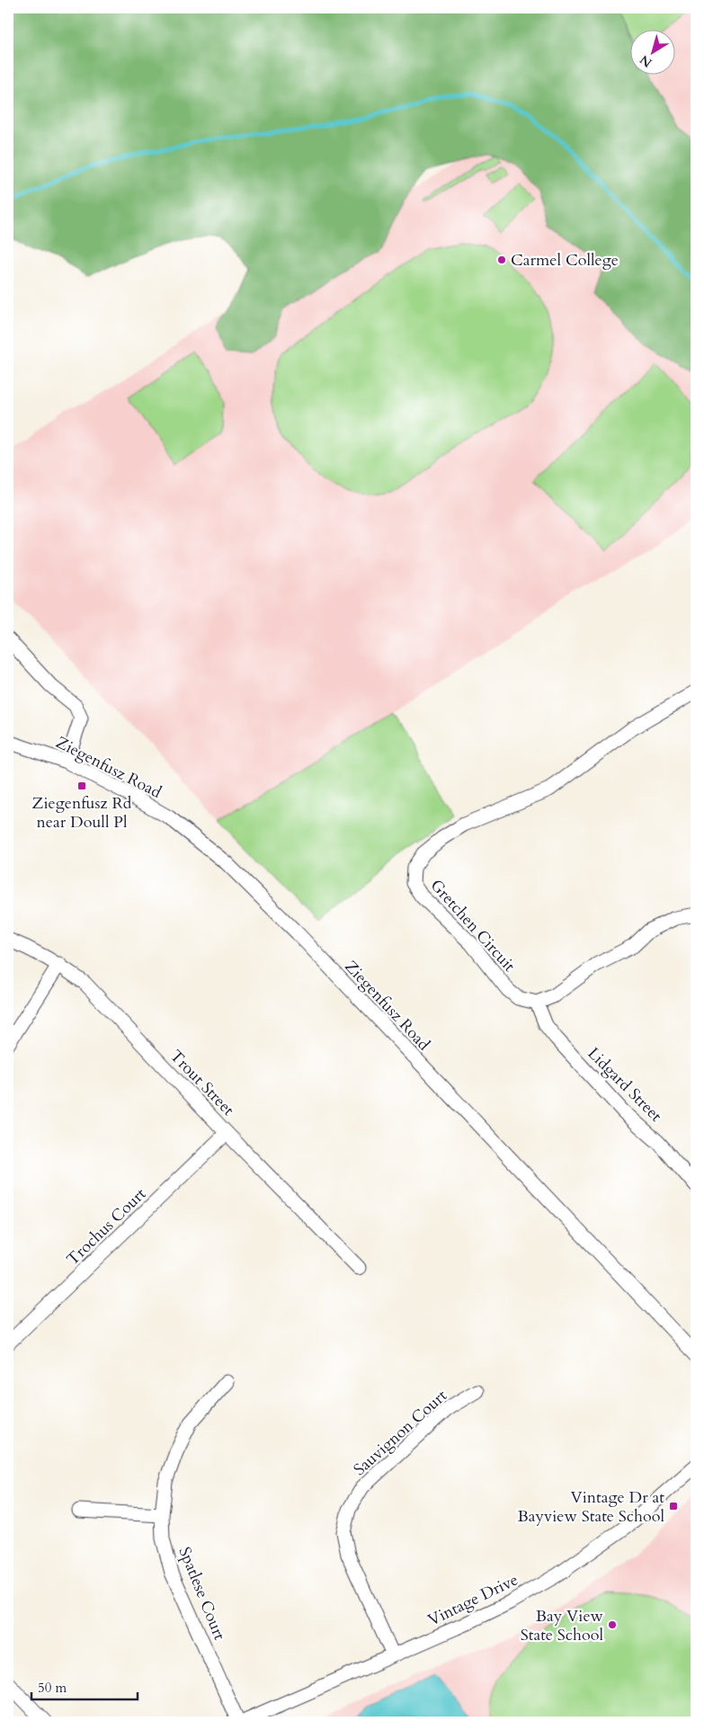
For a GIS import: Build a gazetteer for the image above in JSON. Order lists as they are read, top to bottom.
{
  "streets": {
    "street": [
      "Ziegenfusz Road",
      "Gretchen Circuit",
      "Trout Street",
      "Lidgard Street",
      "Trochus Court",
      "Sauvignon Court",
      "Spatlese Court",
      "Vintage Drive"
    ]
  },
  "crossings": [
    ["Gretchen Circuit", "Lidgard Street"],
    ["Trout Street", "Trochus Court"],
    ["Sauvignon Court", "Vintage Drive"],
    ["Spatlese Court", "Vintage Drive"]
  ],
  "places": {
    "other": ["Carmel College", "Bay View State School"],
    "transit": ["Ziegenfusz Rd near Doull Pl", "Vintage Dr at Bayview State School"]
  },
  "scale_bar": "50 m",
  "north": "bottom left"
}
